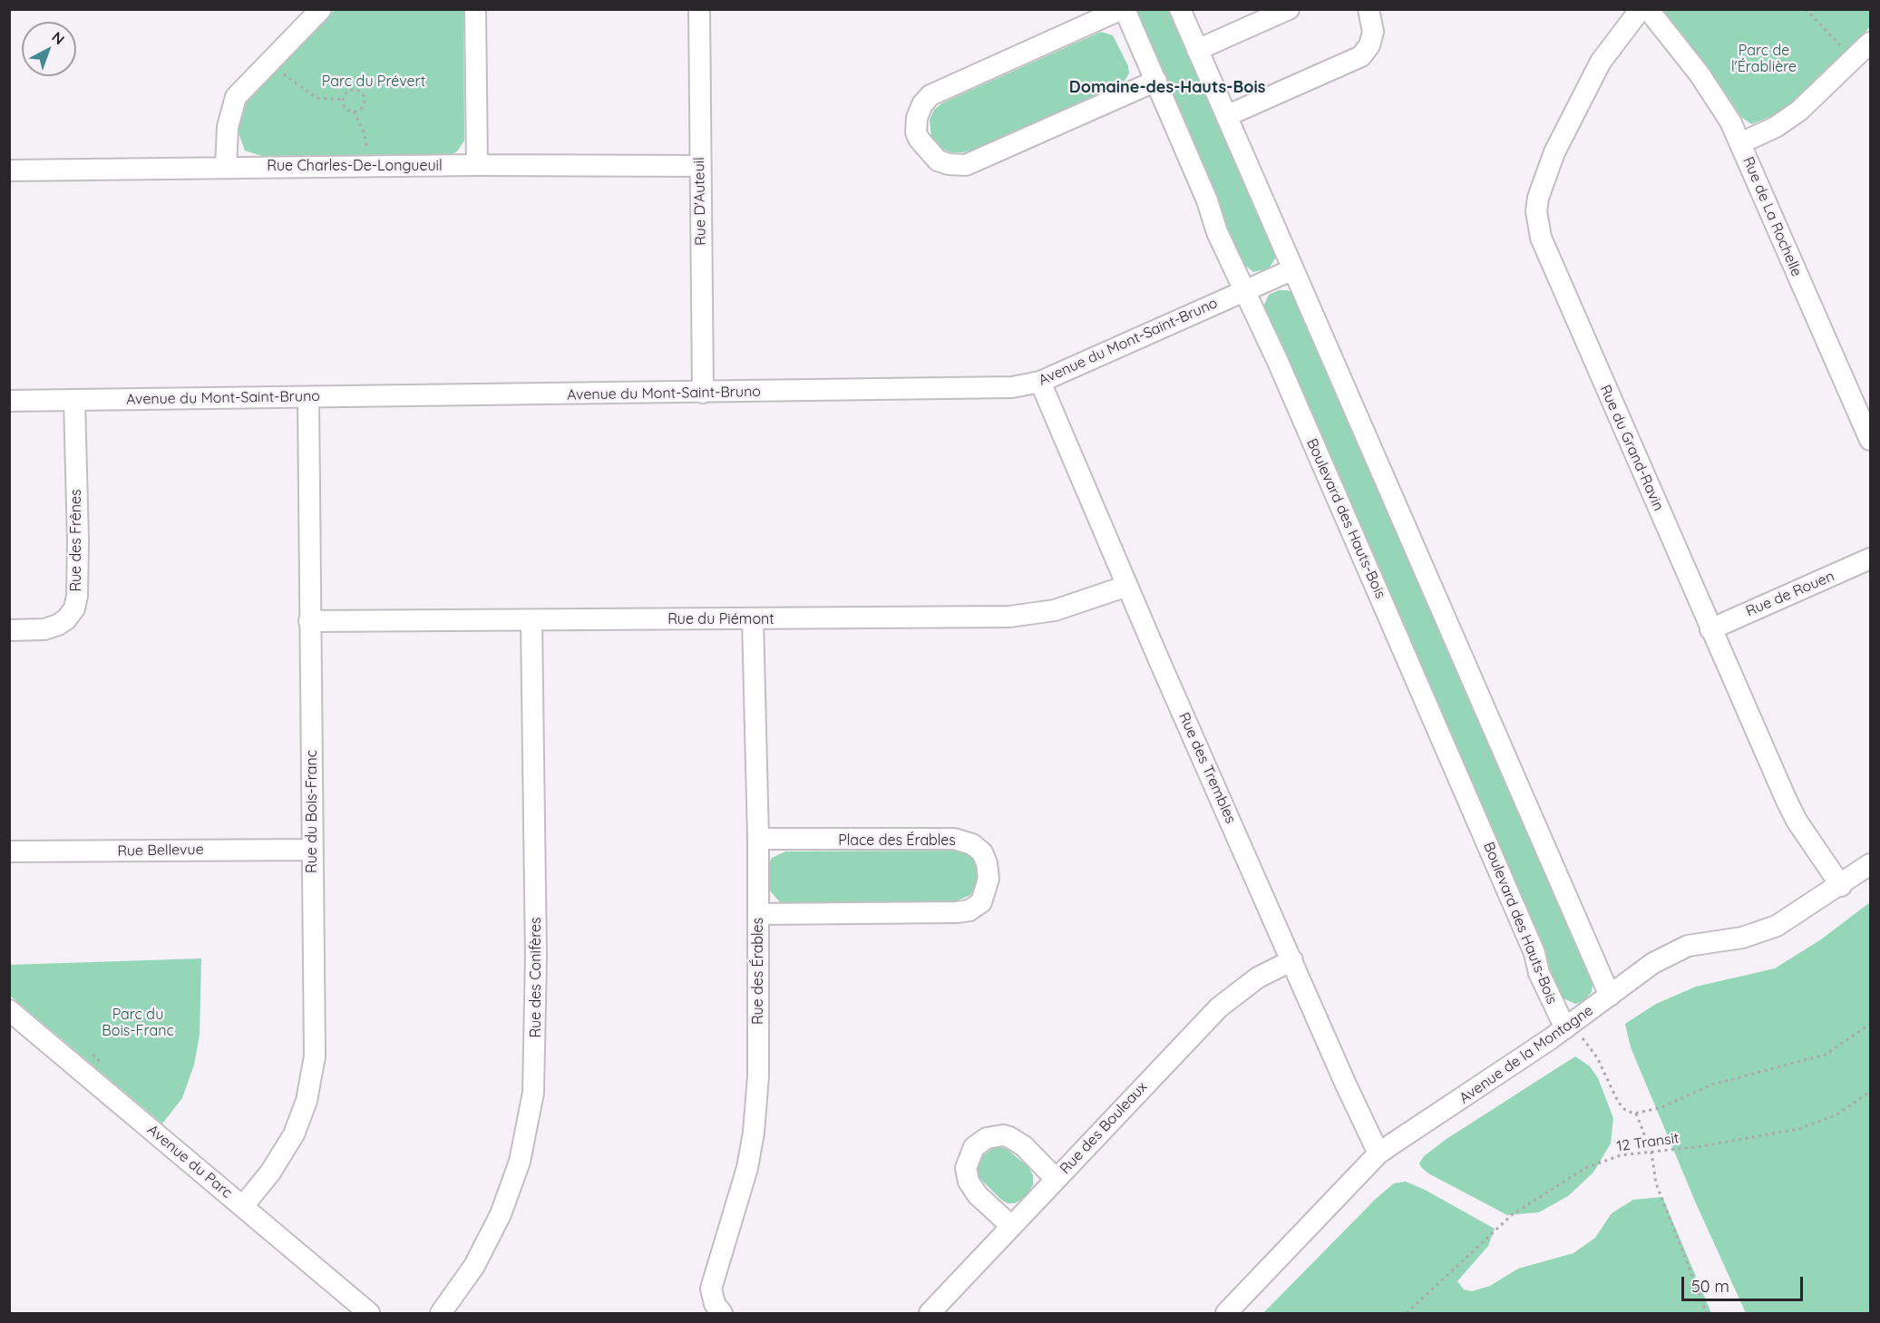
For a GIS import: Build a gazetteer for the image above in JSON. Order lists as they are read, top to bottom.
{
  "streets": {
    "street": [
      "Rue Charles-De-Longueuil",
      "Rue D'Auteuil",
      "Rue de La Rochelle",
      "Avenue du Mont-Saint-Bruno",
      "Rue du Grand-Ravin",
      "Boulevard des Hauts-Bois",
      "Rue des Frênes",
      "Rue de Rouen",
      "Rue du Piémont",
      "Rue des Trembles",
      "Rue du Bois-Franc",
      "Place des Érables",
      "Rue Bellevue",
      "Rue des Érables",
      "Rue des Conifères",
      "Avenue de la Montagne",
      "Rue des Bouleaux",
      "Avenue du Parc"
    ],
    "path": ["12 Transit"]
  },
  "crossings": [
    ["Rue Charles-De-Longueuil", "Rue D'Auteuil"],
    ["Rue D'Auteuil", "Avenue du Mont-Saint-Bruno"],
    ["Avenue du Mont-Saint-Bruno", "Boulevard des Hauts-Bois"],
    ["Avenue du Mont-Saint-Bruno", "Rue des Frênes"],
    ["Avenue du Mont-Saint-Bruno", "Rue des Trembles"],
    ["Avenue du Mont-Saint-Bruno", "Rue du Bois-Franc"],
    ["Rue du Grand-Ravin", "Rue de Rouen"],
    ["Rue du Grand-Ravin", "Avenue de la Montagne"],
    ["Boulevard des Hauts-Bois", "Avenue de la Montagne"],
    ["Rue du Piémont", "Rue des Trembles"],
    ["Rue du Piémont", "Rue du Bois-Franc"],
    ["Rue du Piémont", "Rue des Érables"],
    ["Rue du Piémont", "Rue des Conifères"],
    ["Rue des Trembles", "Avenue de la Montagne"],
    ["Rue des Trembles", "Rue des Bouleaux"],
    ["Rue du Bois-Franc", "Rue Bellevue"],
    ["Rue du Bois-Franc", "Avenue du Parc"],
    ["Place des Érables", "Rue des Érables"]
  ],
  "districts": ["Domaine-des-Hauts-Bois"],
  "parks": ["Parc de l'Érablière", "Parc du Prévert", "Parc du Bois-Franc"],
  "scale_bar": "50 m",
  "north": "top right"
}
